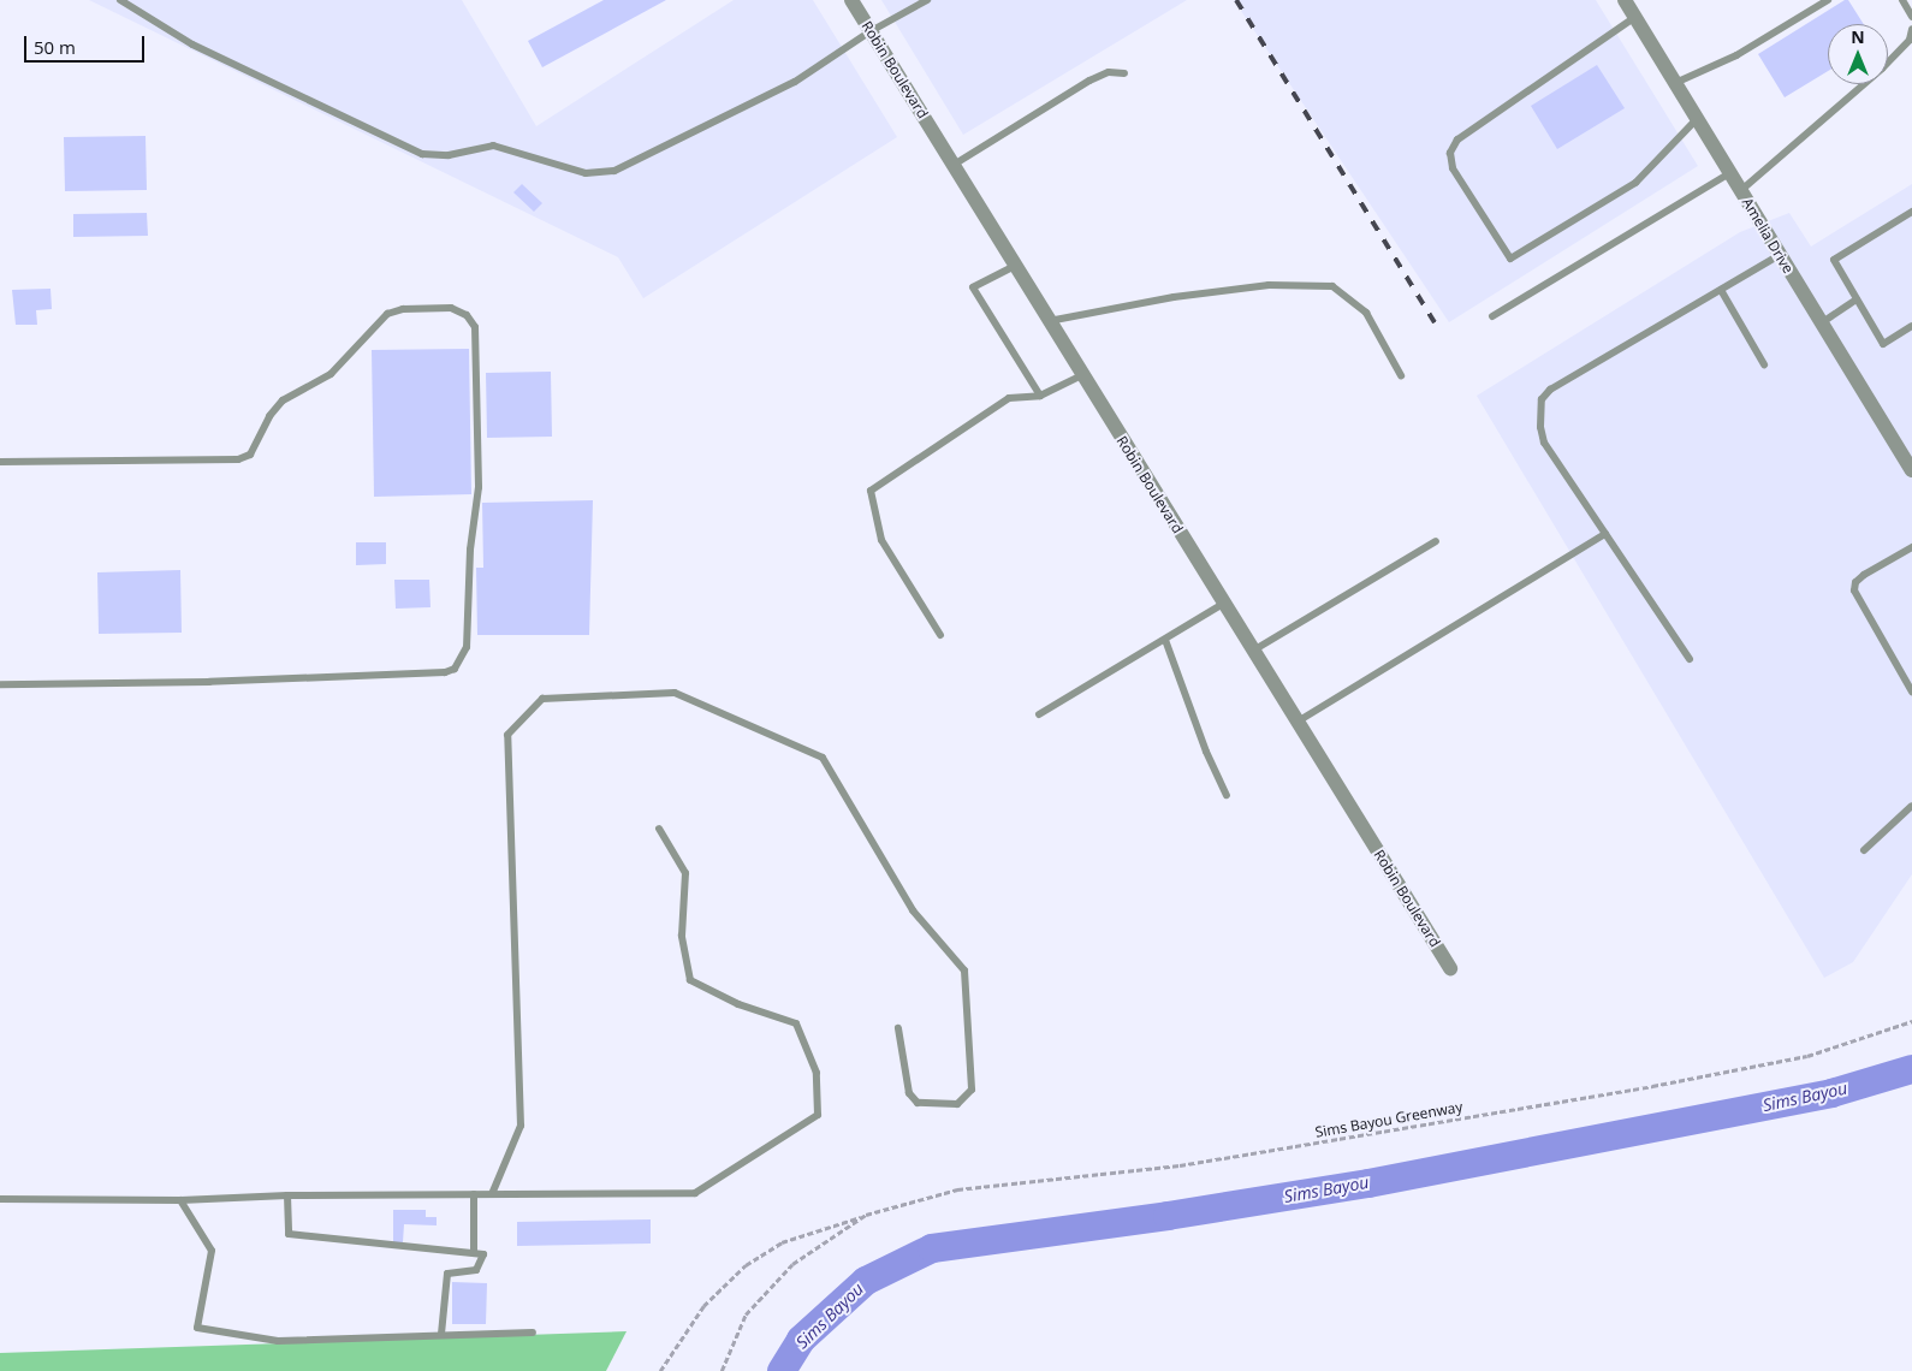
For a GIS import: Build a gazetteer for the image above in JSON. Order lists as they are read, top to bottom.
{
  "streets": {
    "street": ["Robin Boulevard", "Amelia Drive"],
    "path": ["Sims Bayou Greenway"]
  },
  "water": ["Sims Bayou"],
  "scale_bar": "50 m",
  "north": "top"
}
